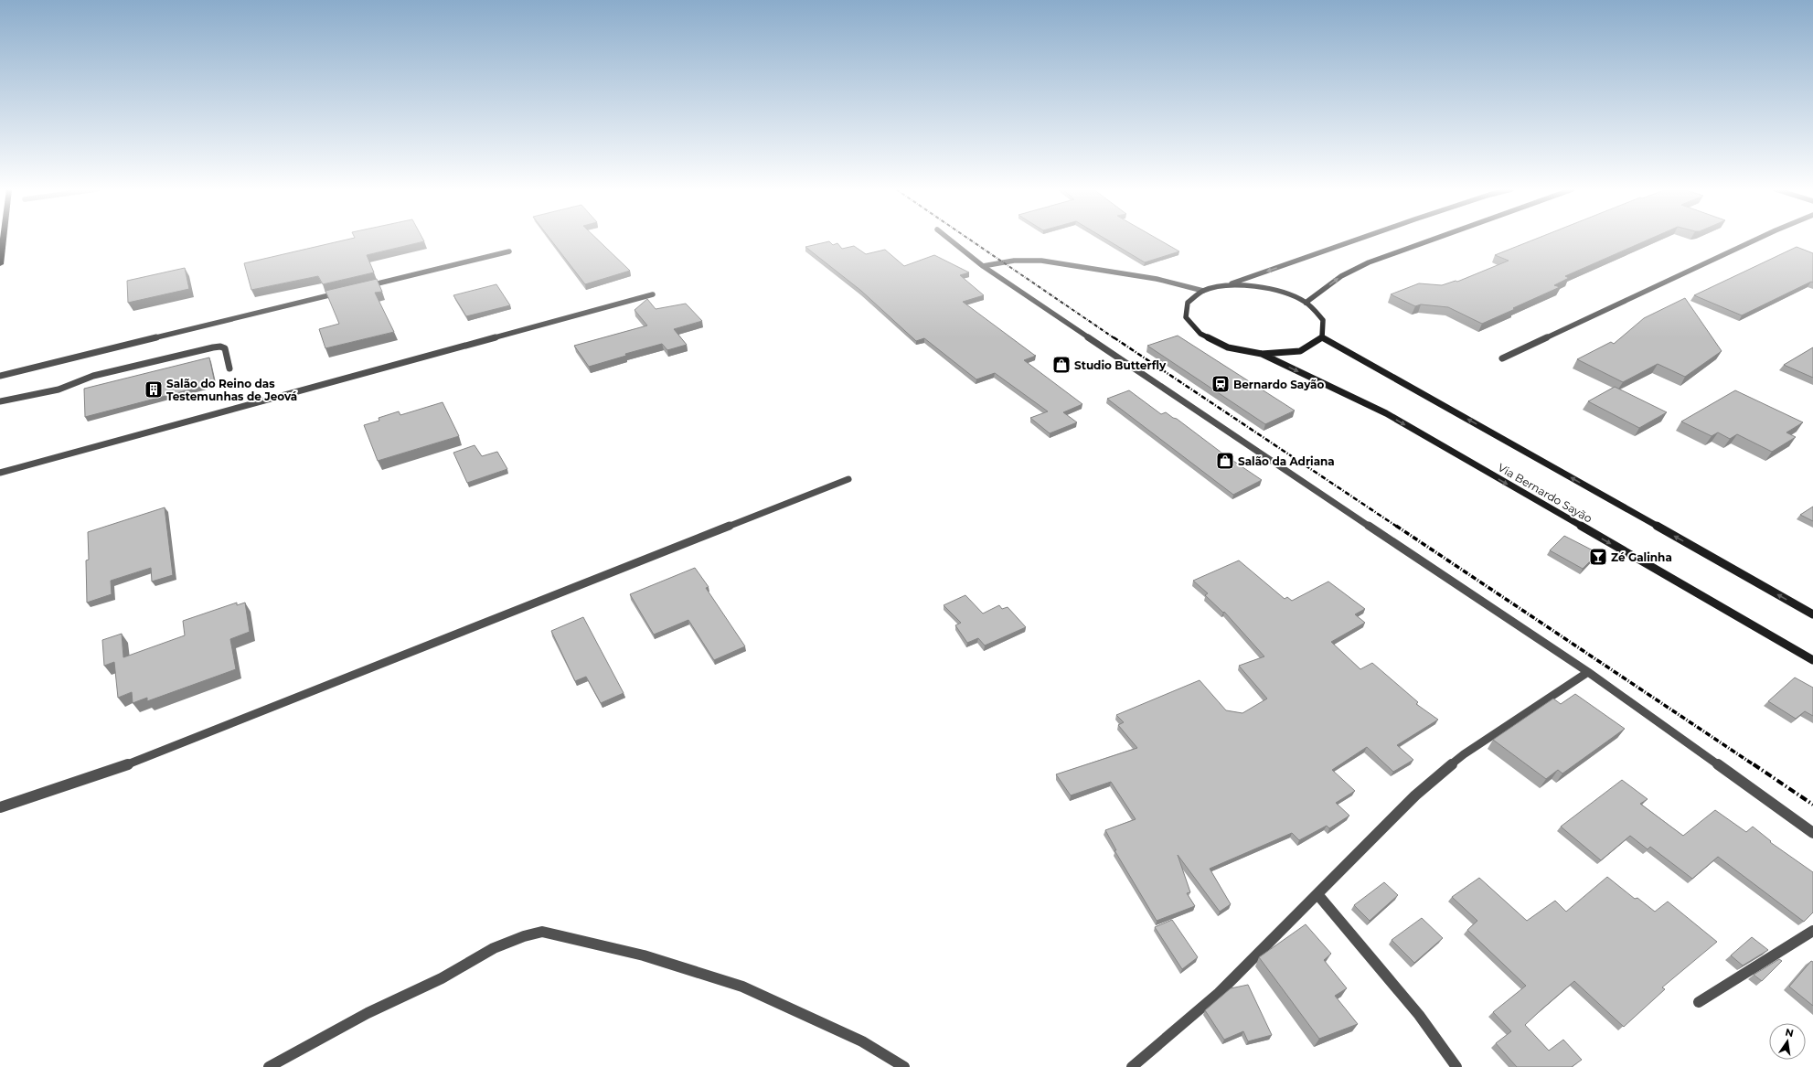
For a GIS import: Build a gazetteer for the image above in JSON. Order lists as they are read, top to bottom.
{
  "streets": {
    "main road": ["Via Bernardo Sayão"]
  },
  "places": {
    "shop": ["Studio Butterfly", "Salão da Adriana"],
    "station": ["Bernardo Sayão"],
    "building": ["Salão do Reino das Testemunhas de Jeová"],
    "bar": ["Zé Galinha"]
  },
  "north": "top"
}
